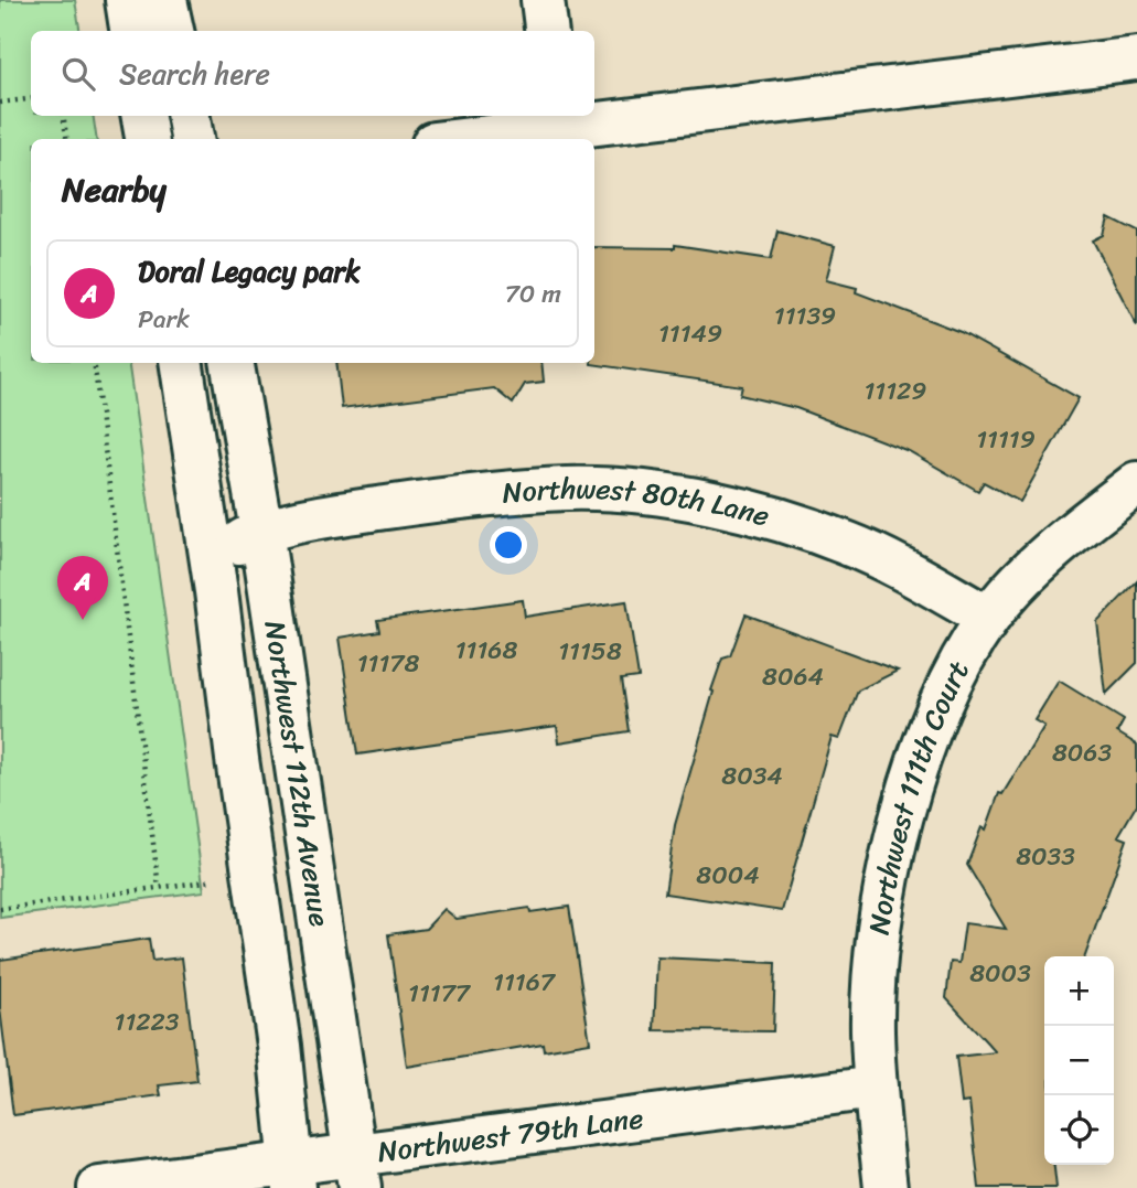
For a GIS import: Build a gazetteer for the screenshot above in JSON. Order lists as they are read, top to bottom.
{
  "streets": {
    "street": [
      "Northwest 80th Lane",
      "Northwest 112th Avenue",
      "Northwest 111th Court",
      "Northwest 79th Lane"
    ]
  },
  "crossings": [
    ["Northwest 80th Lane", "Northwest 112th Avenue"],
    ["Northwest 80th Lane", "Northwest 111th Court"],
    ["Northwest 112th Avenue", "Northwest 79th Lane"],
    ["Northwest 111th Court", "Northwest 79th Lane"]
  ],
  "house_numbers": [
    "11139",
    "11149",
    "11129",
    "11119",
    "11168",
    "11158",
    "11178",
    "8064",
    "8063",
    "8034",
    "8033",
    "8004",
    "8003",
    "11167",
    "11177",
    "11223"
  ],
  "page": {
    "search": "Search here",
    "heading": "Nearby",
    "list": [
      {
        "mark": "A",
        "name": "Doral Legacy park",
        "note": "Park",
        "value": "70 m"
      }
    ],
    "pins": "A",
    "map_buttons": ["+", "−"]
  }
}
